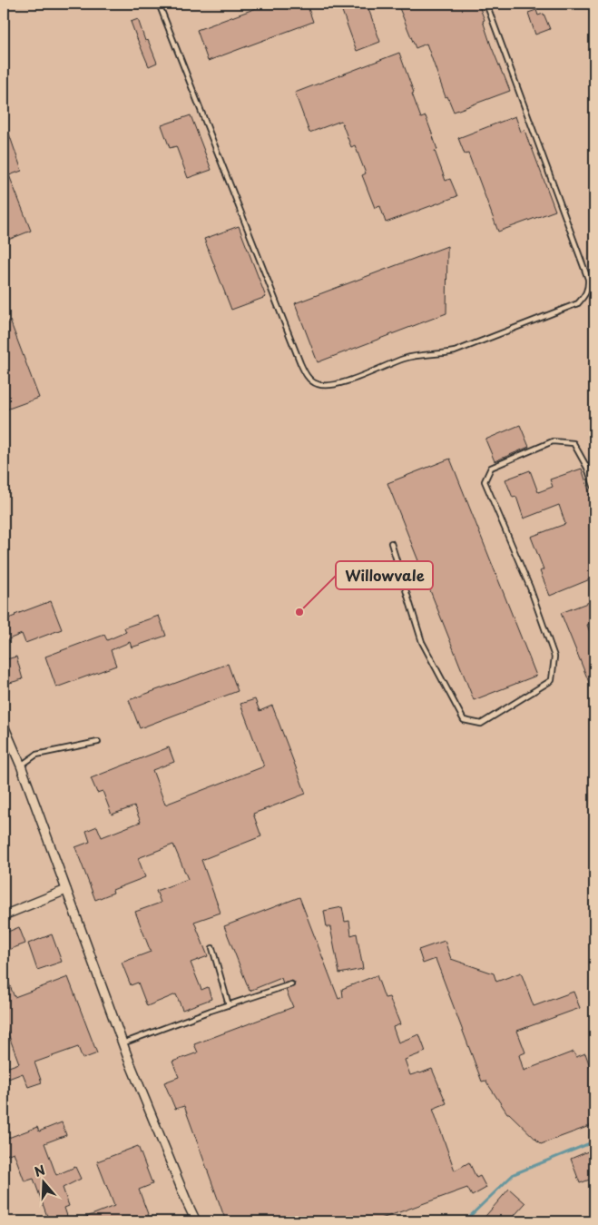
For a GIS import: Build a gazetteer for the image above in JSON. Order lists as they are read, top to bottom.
{
  "places": ["Willowvale"],
  "north": "top"
}
